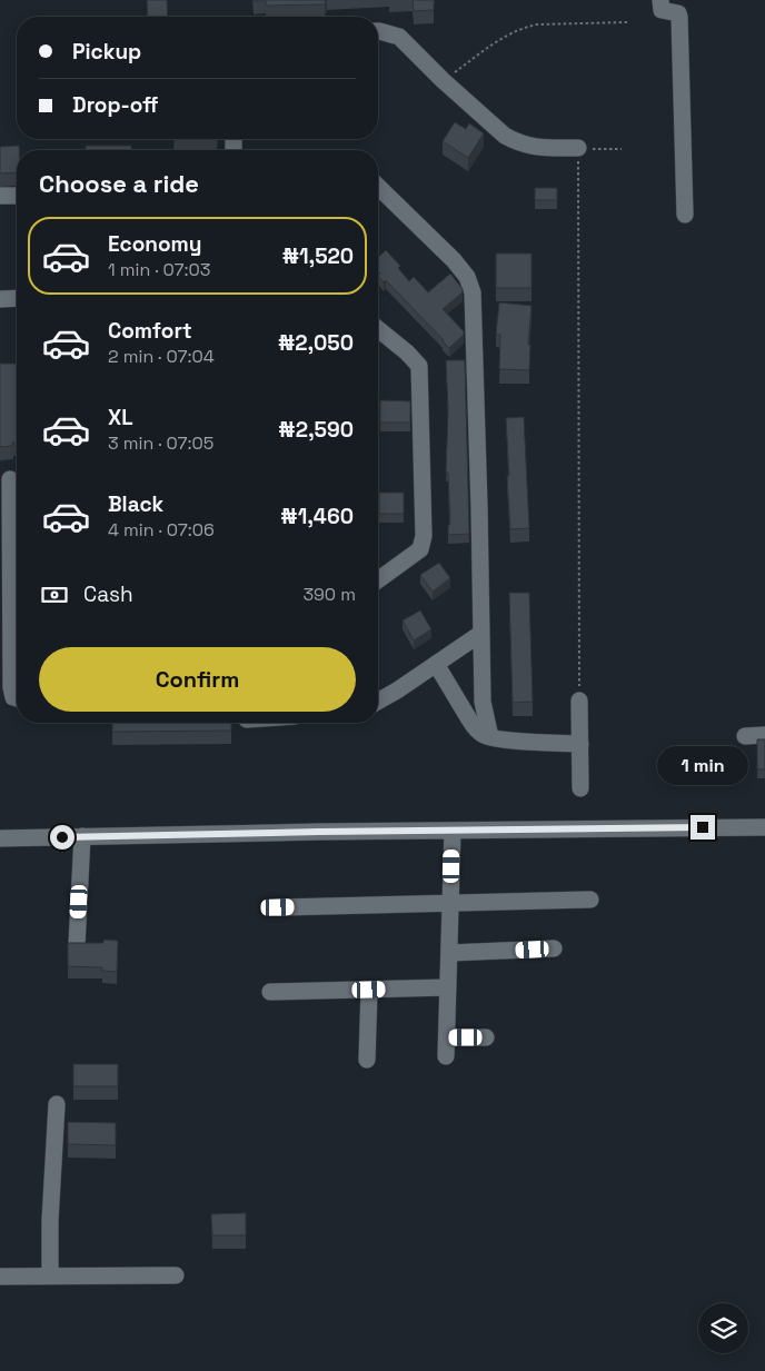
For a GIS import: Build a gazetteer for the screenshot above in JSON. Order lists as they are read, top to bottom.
{
  "page": {
    "banner": ["Pickup", "Drop-off"],
    "heading": "Choose a ride",
    "list": [
      {
        "name": "Economy",
        "note": "1 min · 07:03",
        "value": "₦1,520"
      },
      {
        "name": "Comfort",
        "note": "2 min · 07:04",
        "value": "₦2,050"
      },
      {
        "name": "XL",
        "note": "3 min · 07:05",
        "value": "₦2,590"
      },
      {
        "name": "Black",
        "note": "4 min · 07:06",
        "value": "₦1,460"
      }
    ],
    "pay": ["Cash", "390 m"],
    "buttons": "Confirm",
    "bubble": "1 min"
  }
}
